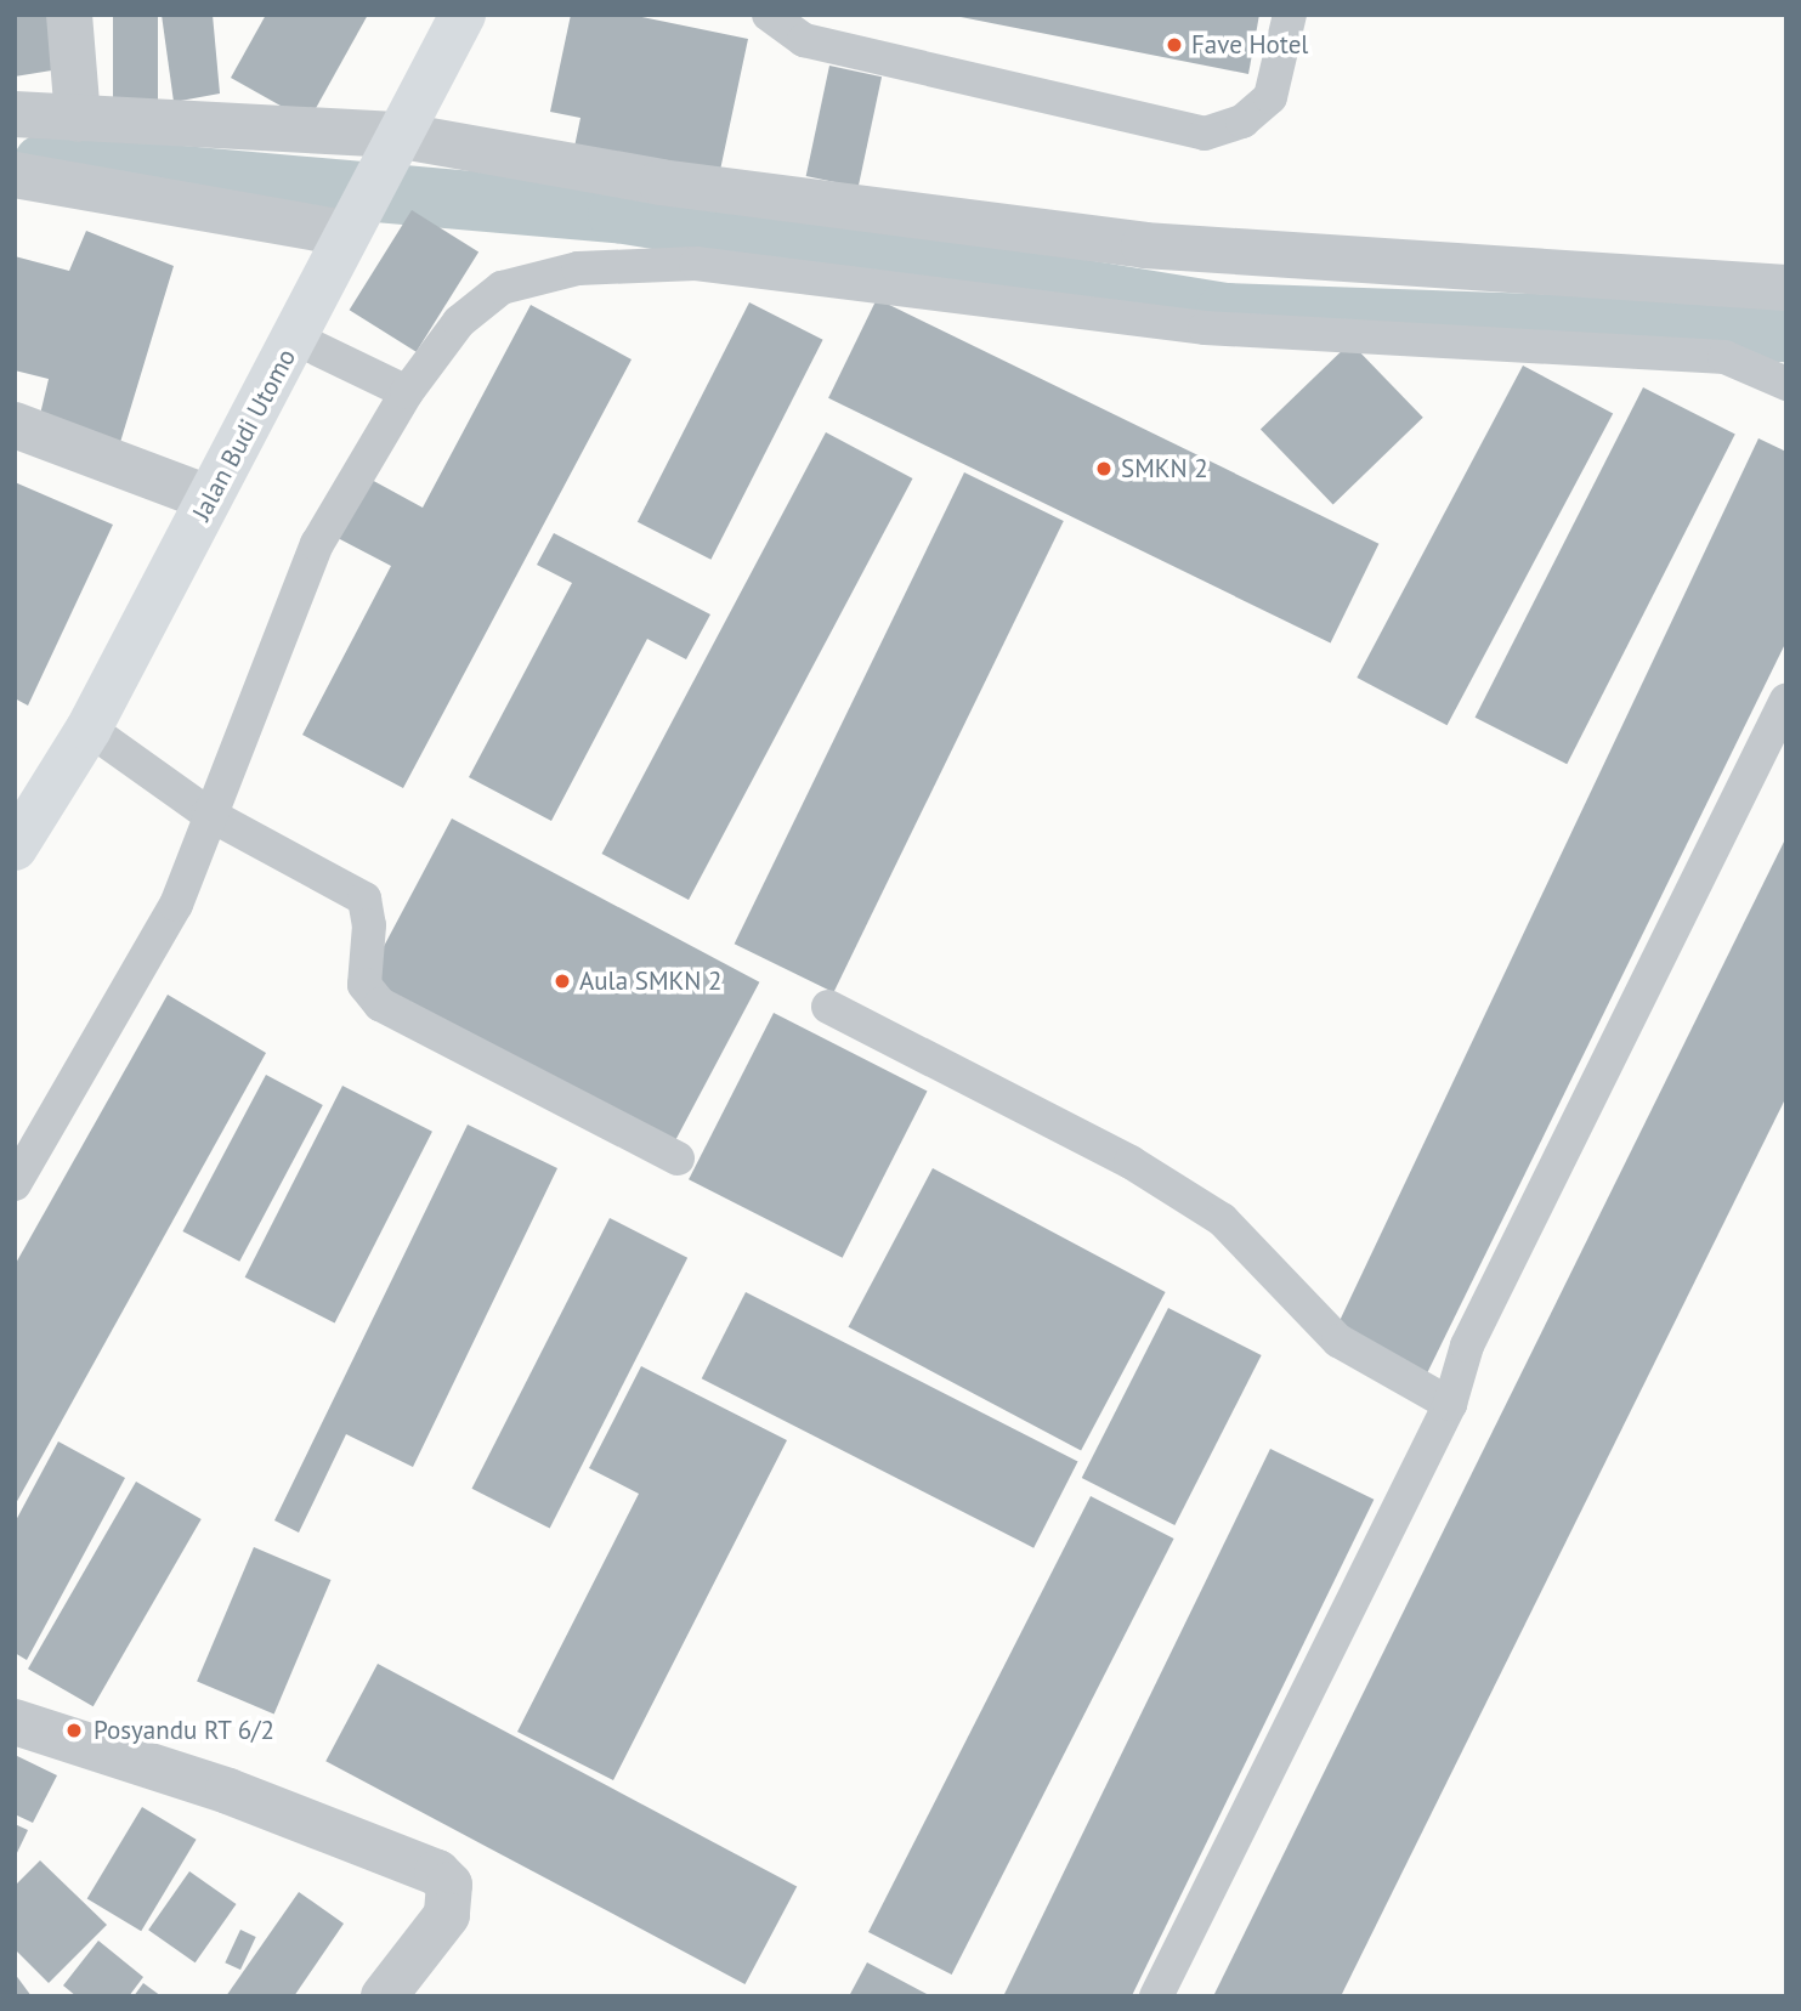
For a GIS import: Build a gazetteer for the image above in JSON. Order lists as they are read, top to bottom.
{
  "streets": {
    "main road": ["Jalan Budi Utomo"]
  },
  "places": [
    "Fave Hotel",
    "SMKN 2",
    "Aula SMKN 2",
    "Posyandu RT 6/2"
  ]
}
